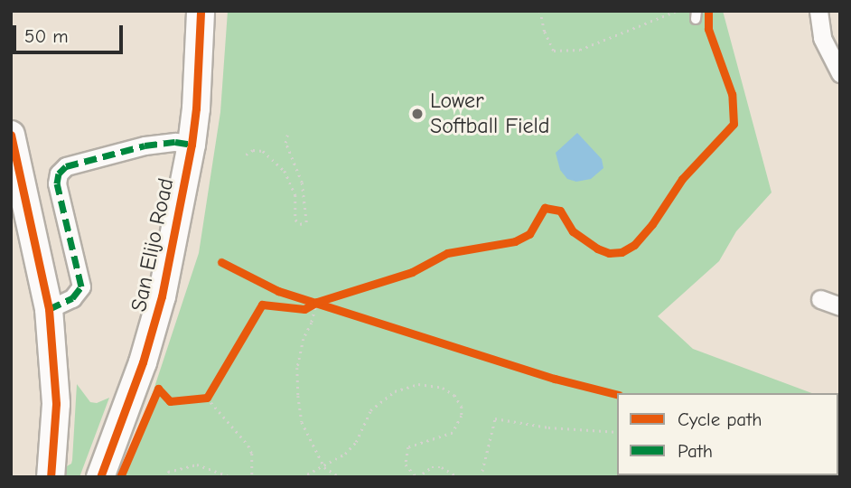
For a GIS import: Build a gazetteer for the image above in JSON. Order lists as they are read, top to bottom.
{
  "streets": {
    "main road": ["San Elijo Road"]
  },
  "places": ["Lower Softball Field"],
  "legend": ["Cycle path", "Path"],
  "scale_bar": "50 m"
}
